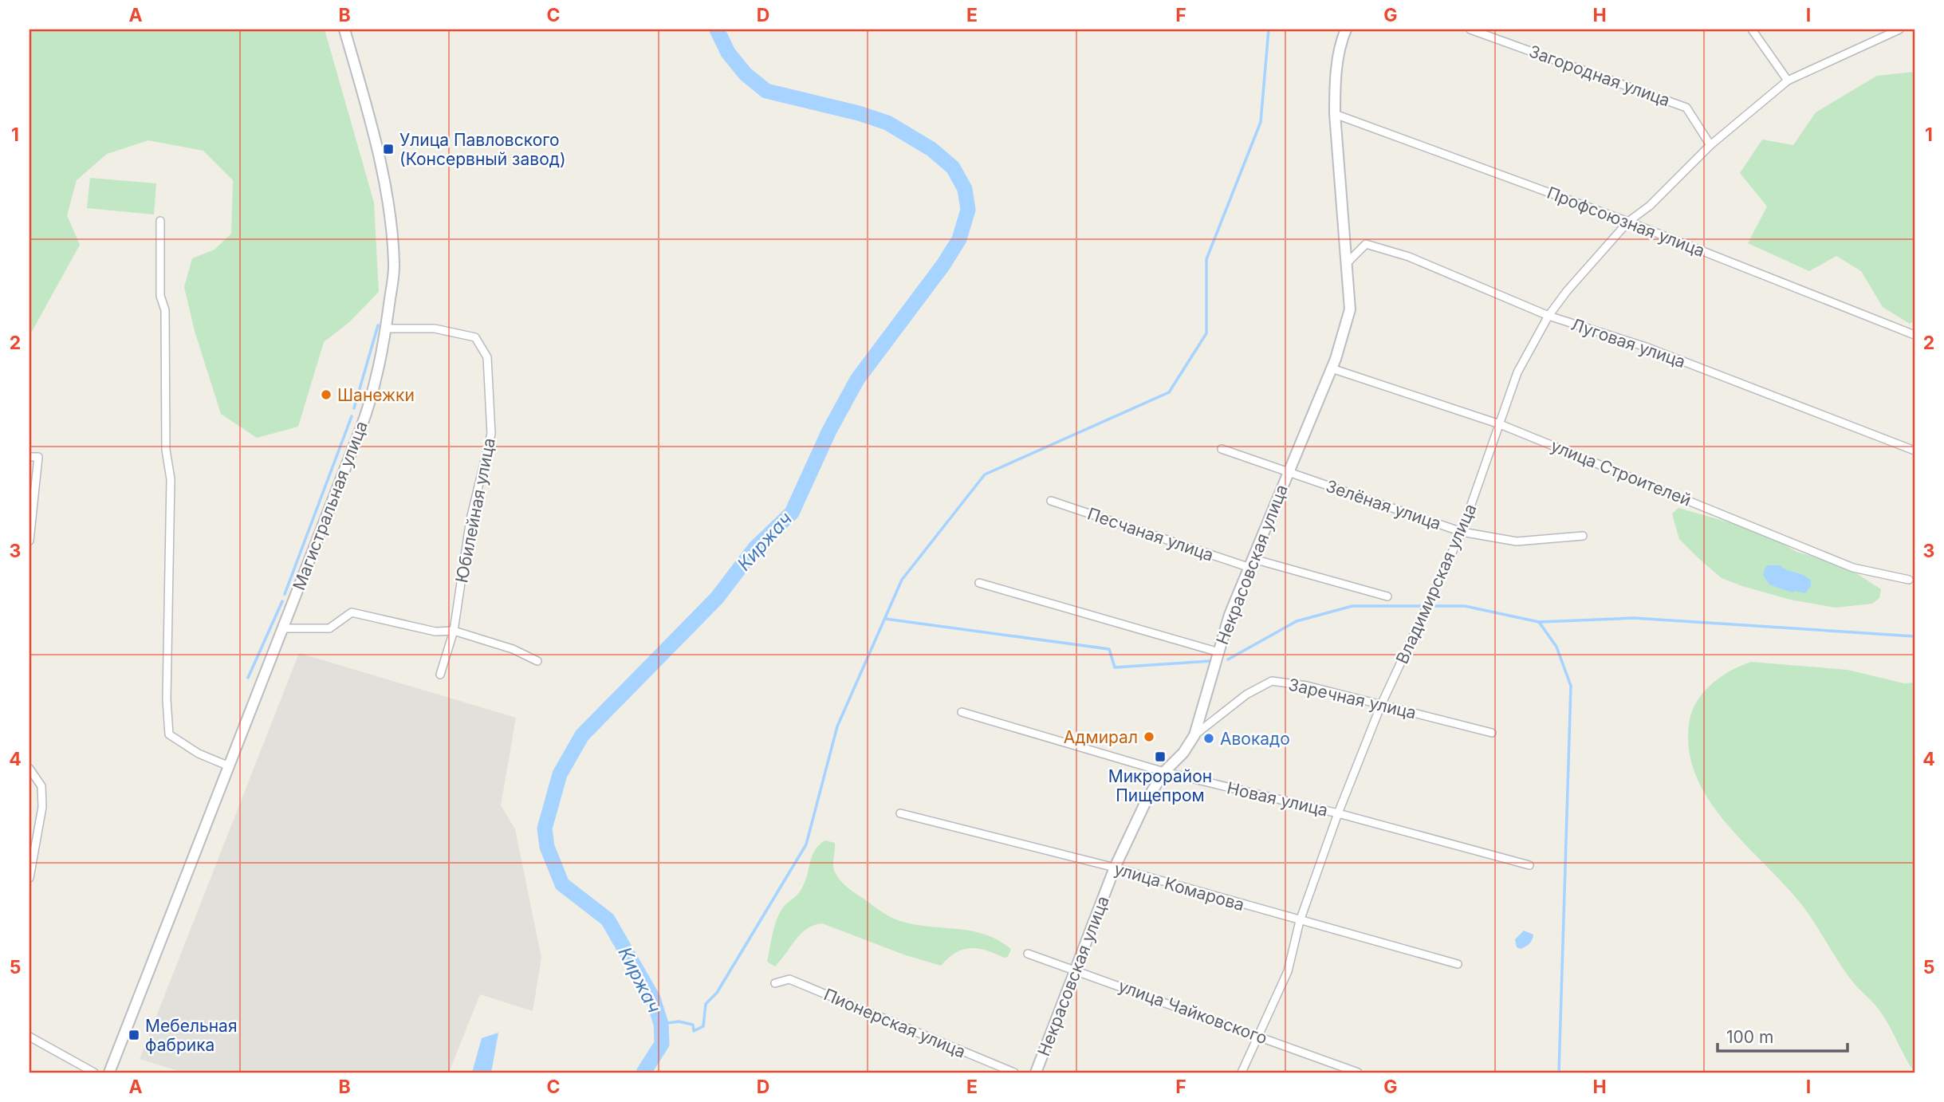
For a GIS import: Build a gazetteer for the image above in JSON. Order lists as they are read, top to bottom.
{
  "streets": {
    "street": [
      "Загородная улица",
      "Профсоюзная улица",
      "Луговая улица",
      "улица Строителей",
      "Зелёная улица",
      "Магистральная улица",
      "Юбилейная улица",
      "Песчаная улица",
      "Некрасовская улица",
      "Владимирская улица",
      "Заречная улица",
      "Новая улица",
      "улица Комарова",
      "улица Чайковского",
      "Пионерская улица"
    ]
  },
  "crossings": [
    ["Загородная улица", "Владимирская улица"],
    ["Профсоюзная улица", "Некрасовская улица"],
    ["Профсоюзная улица", "Владимирская улица"],
    ["Луговая улица", "Некрасовская улица"],
    ["Луговая улица", "Владимирская улица"],
    ["улица Строителей", "Некрасовская улица"],
    ["улица Строителей", "Владимирская улица"],
    ["Зелёная улица", "Некрасовская улица"],
    ["Зелёная улица", "Владимирская улица"],
    ["Магистральная улица", "Юбилейная улица"],
    ["Песчаная улица", "Некрасовская улица"],
    ["Некрасовская улица", "Заречная улица"],
    ["Некрасовская улица", "Новая улица"],
    ["Некрасовская улица", "улица Комарова"],
    ["Некрасовская улица", "улица Чайковского"],
    ["Владимирская улица", "Заречная улица"],
    ["Владимирская улица", "Новая улица"],
    ["Владимирская улица", "улица Комарова"],
    ["Владимирская улица", "улица Чайковского"]
  ],
  "water": ["Киржач"],
  "places": {
    "transit": ["Улица Павловского (Консервный завод)", "Микрорайон Пищепром", "Мебельная фабрика"],
    "other": ["Шанежки", "Адмирал", "Авокадо"]
  },
  "scale_bar": "100 m",
  "grid": {
    "columns": [
      "A",
      "B",
      "C",
      "D",
      "E",
      "F",
      "G",
      "H",
      "I"
    ],
    "rows": [
      "1",
      "2",
      "3",
      "4",
      "5"
    ]
  }
}
